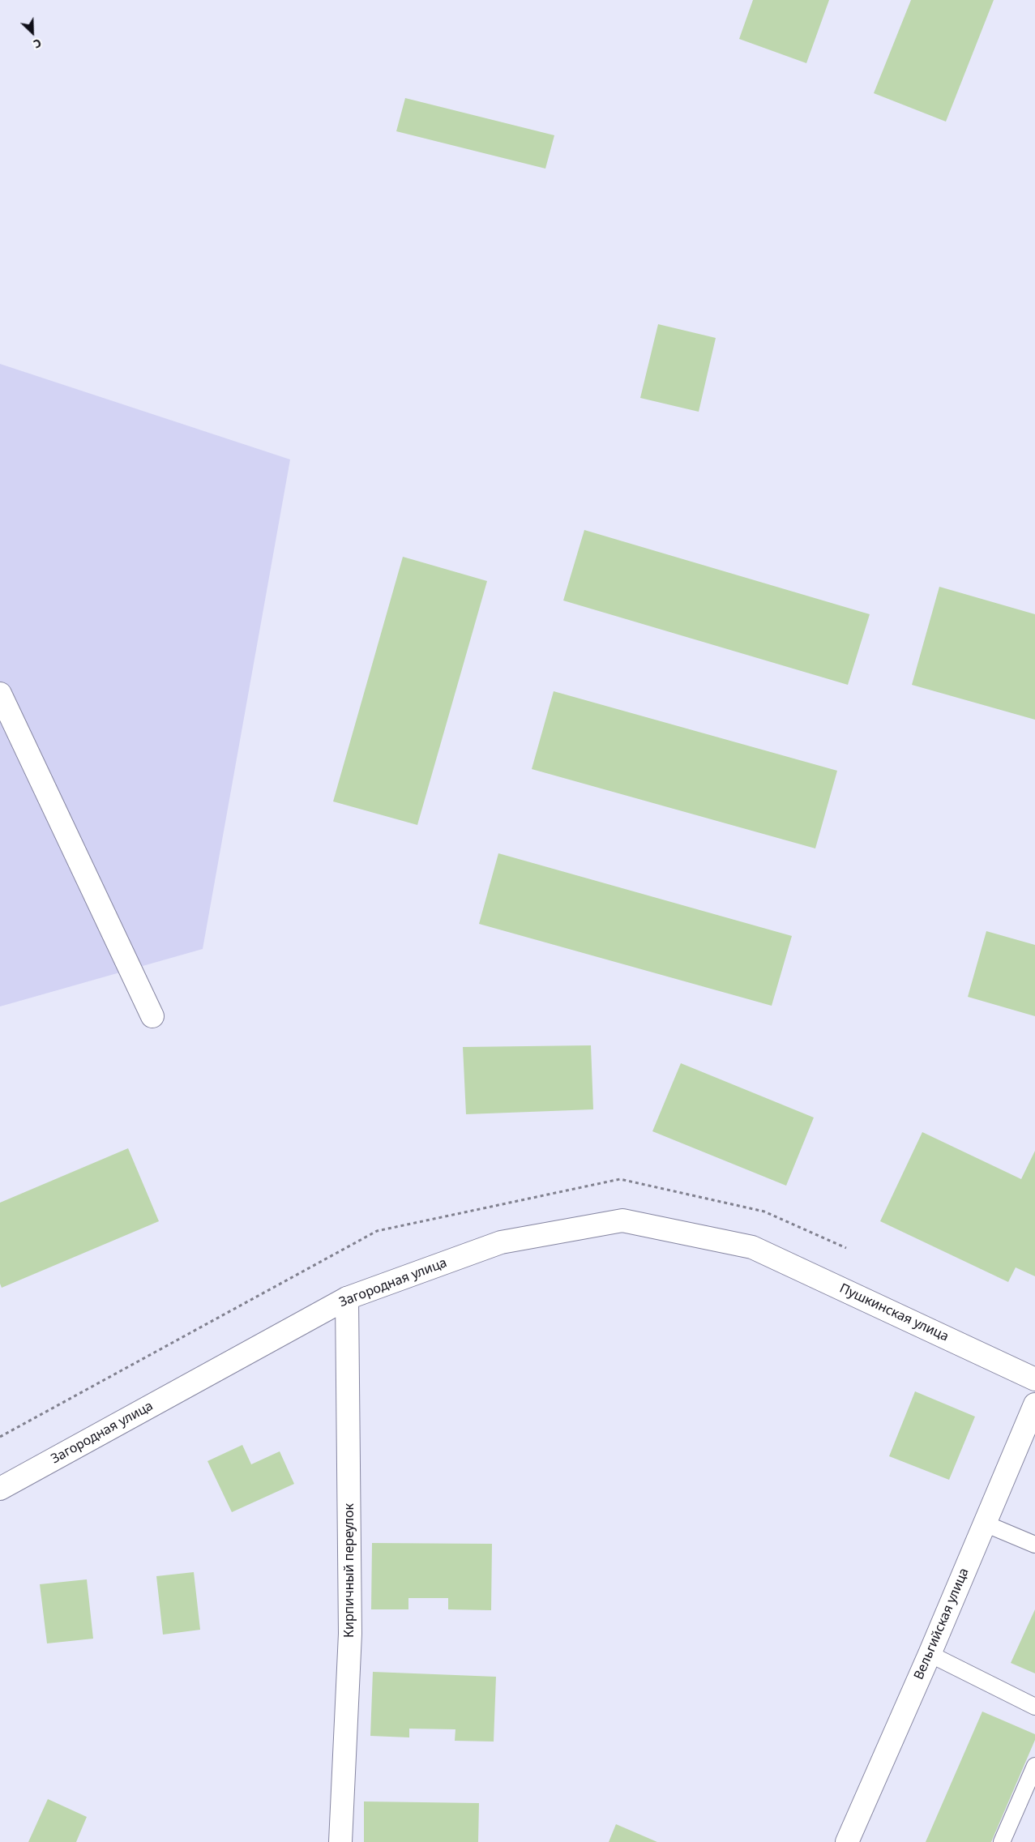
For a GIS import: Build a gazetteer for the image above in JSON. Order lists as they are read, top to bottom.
{
  "streets": {
    "street": [
      "Загородная улица",
      "Пушкинская улица",
      "Кирпичный переулок",
      "Вельгийская улица"
    ]
  },
  "crossings": [
    ["Загородная улица", "Пушкинская улица"],
    ["Загородная улица", "Кирпичный переулок"]
  ],
  "north": "bottom right"
}
